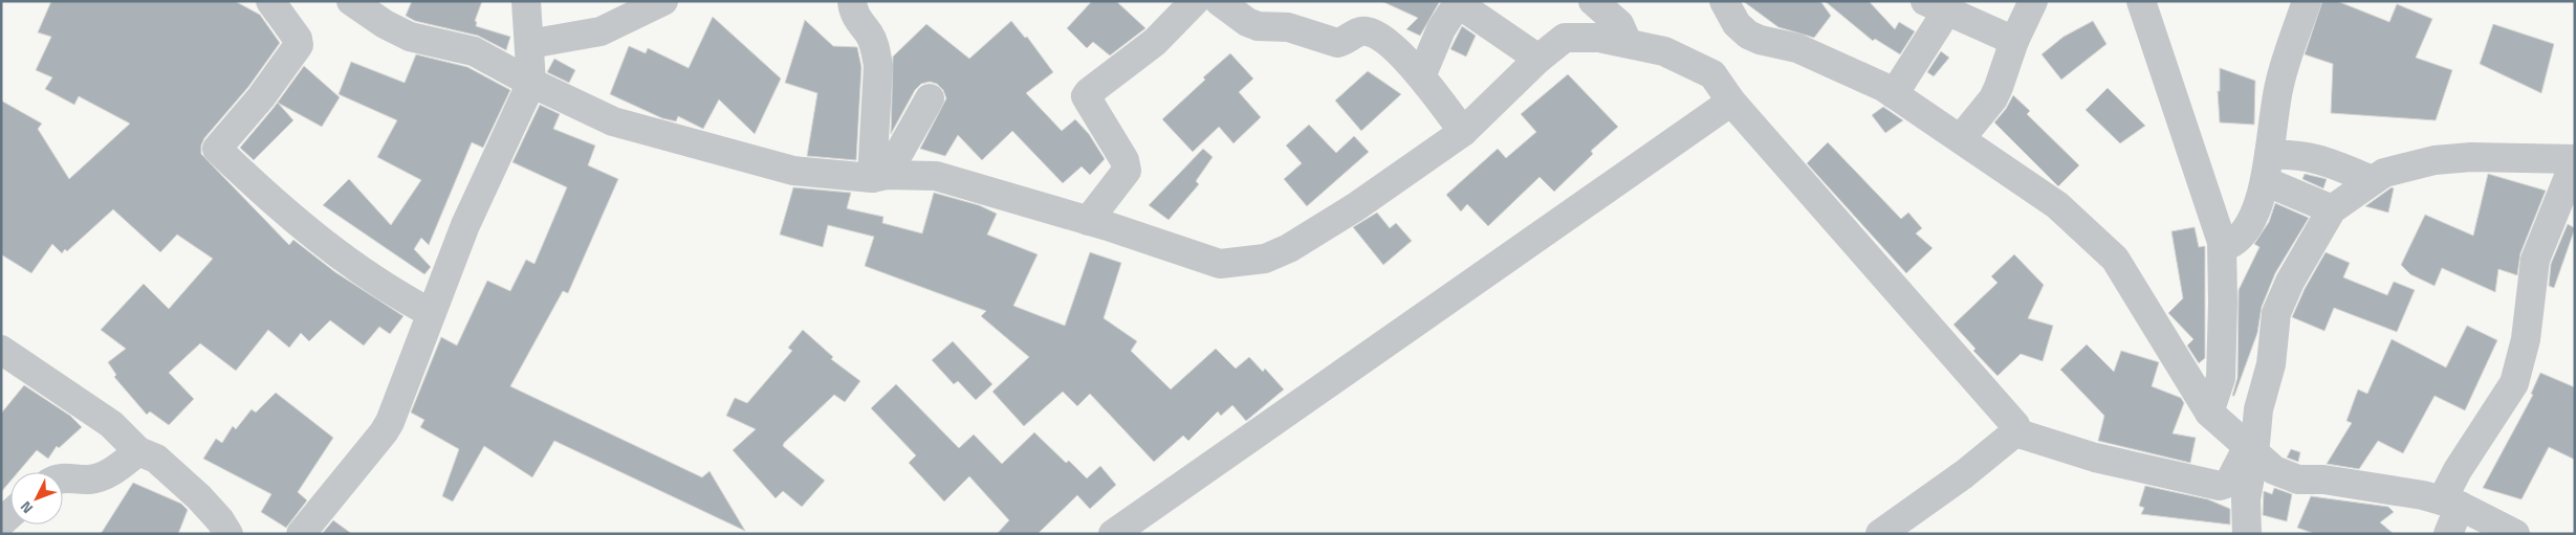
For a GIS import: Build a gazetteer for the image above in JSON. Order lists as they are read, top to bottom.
{
  "north": "bottom left"
}
